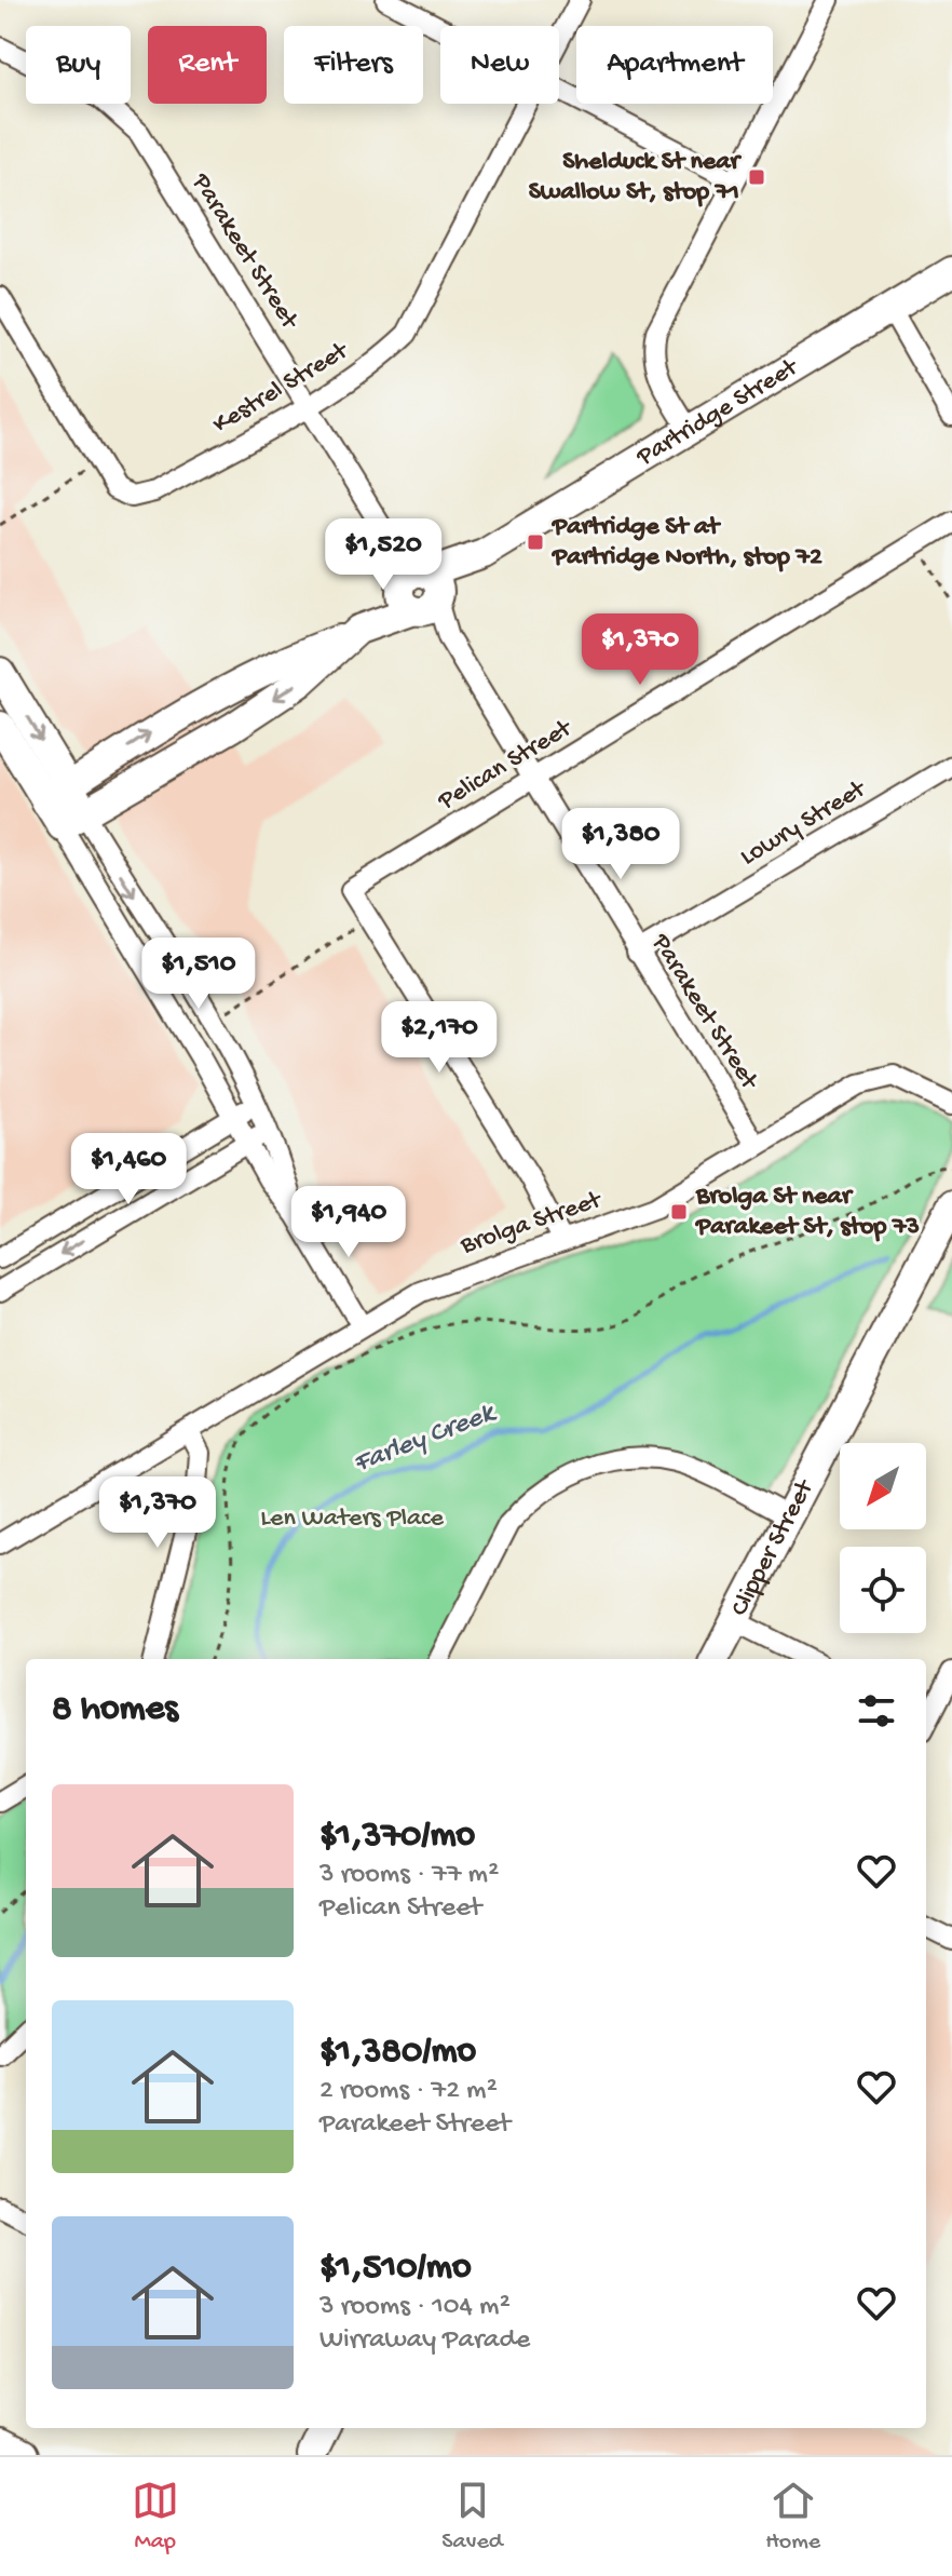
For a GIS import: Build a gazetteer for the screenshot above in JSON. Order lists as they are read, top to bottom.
{
  "streets": {
    "street": [
      "Parakeet Street",
      "Kestrel Street",
      "Partridge Street",
      "Pelican Street",
      "Lowry Street",
      "Brolga Street",
      "Clipper Street"
    ]
  },
  "crossings": [
    ["Parakeet Street", "Kestrel Street"],
    ["Parakeet Street", "Partridge Street"],
    ["Parakeet Street", "Pelican Street"],
    ["Parakeet Street", "Lowry Street"],
    ["Parakeet Street", "Brolga Street"]
  ],
  "water": ["Farley Creek"],
  "parks": ["Len Waters Place"],
  "places": {
    "transit": ["Shelduck St near Swallow St, stop 71", "Partridge St at Partridge North, stop 72", "Brolga St near Parakeet St, stop 73"]
  },
  "north": "bottom left",
  "page": {
    "chip": [
      "Buy",
      "Rent",
      "Filters",
      "New",
      "Apartment"
    ],
    "price": [
      "$1,520",
      "$1,370",
      "$1,380",
      "$1,510",
      "$2,170",
      "$1,460",
      "$1,940",
      "$1,370"
    ],
    "heading": "8 homes",
    "list": [
      {
        "name": "$1,370/mo",
        "note": "3 rooms · 77 m² · Pelican Street"
      },
      {
        "name": "$1,380/mo",
        "note": "2 rooms · 72 m² · Parakeet Street"
      },
      {
        "name": "$1,510/mo",
        "note": "3 rooms · 104 m² · Wirraway Parade"
      }
    ],
    "tabs": ["Map", "Saved", "Home"]
  }
}
